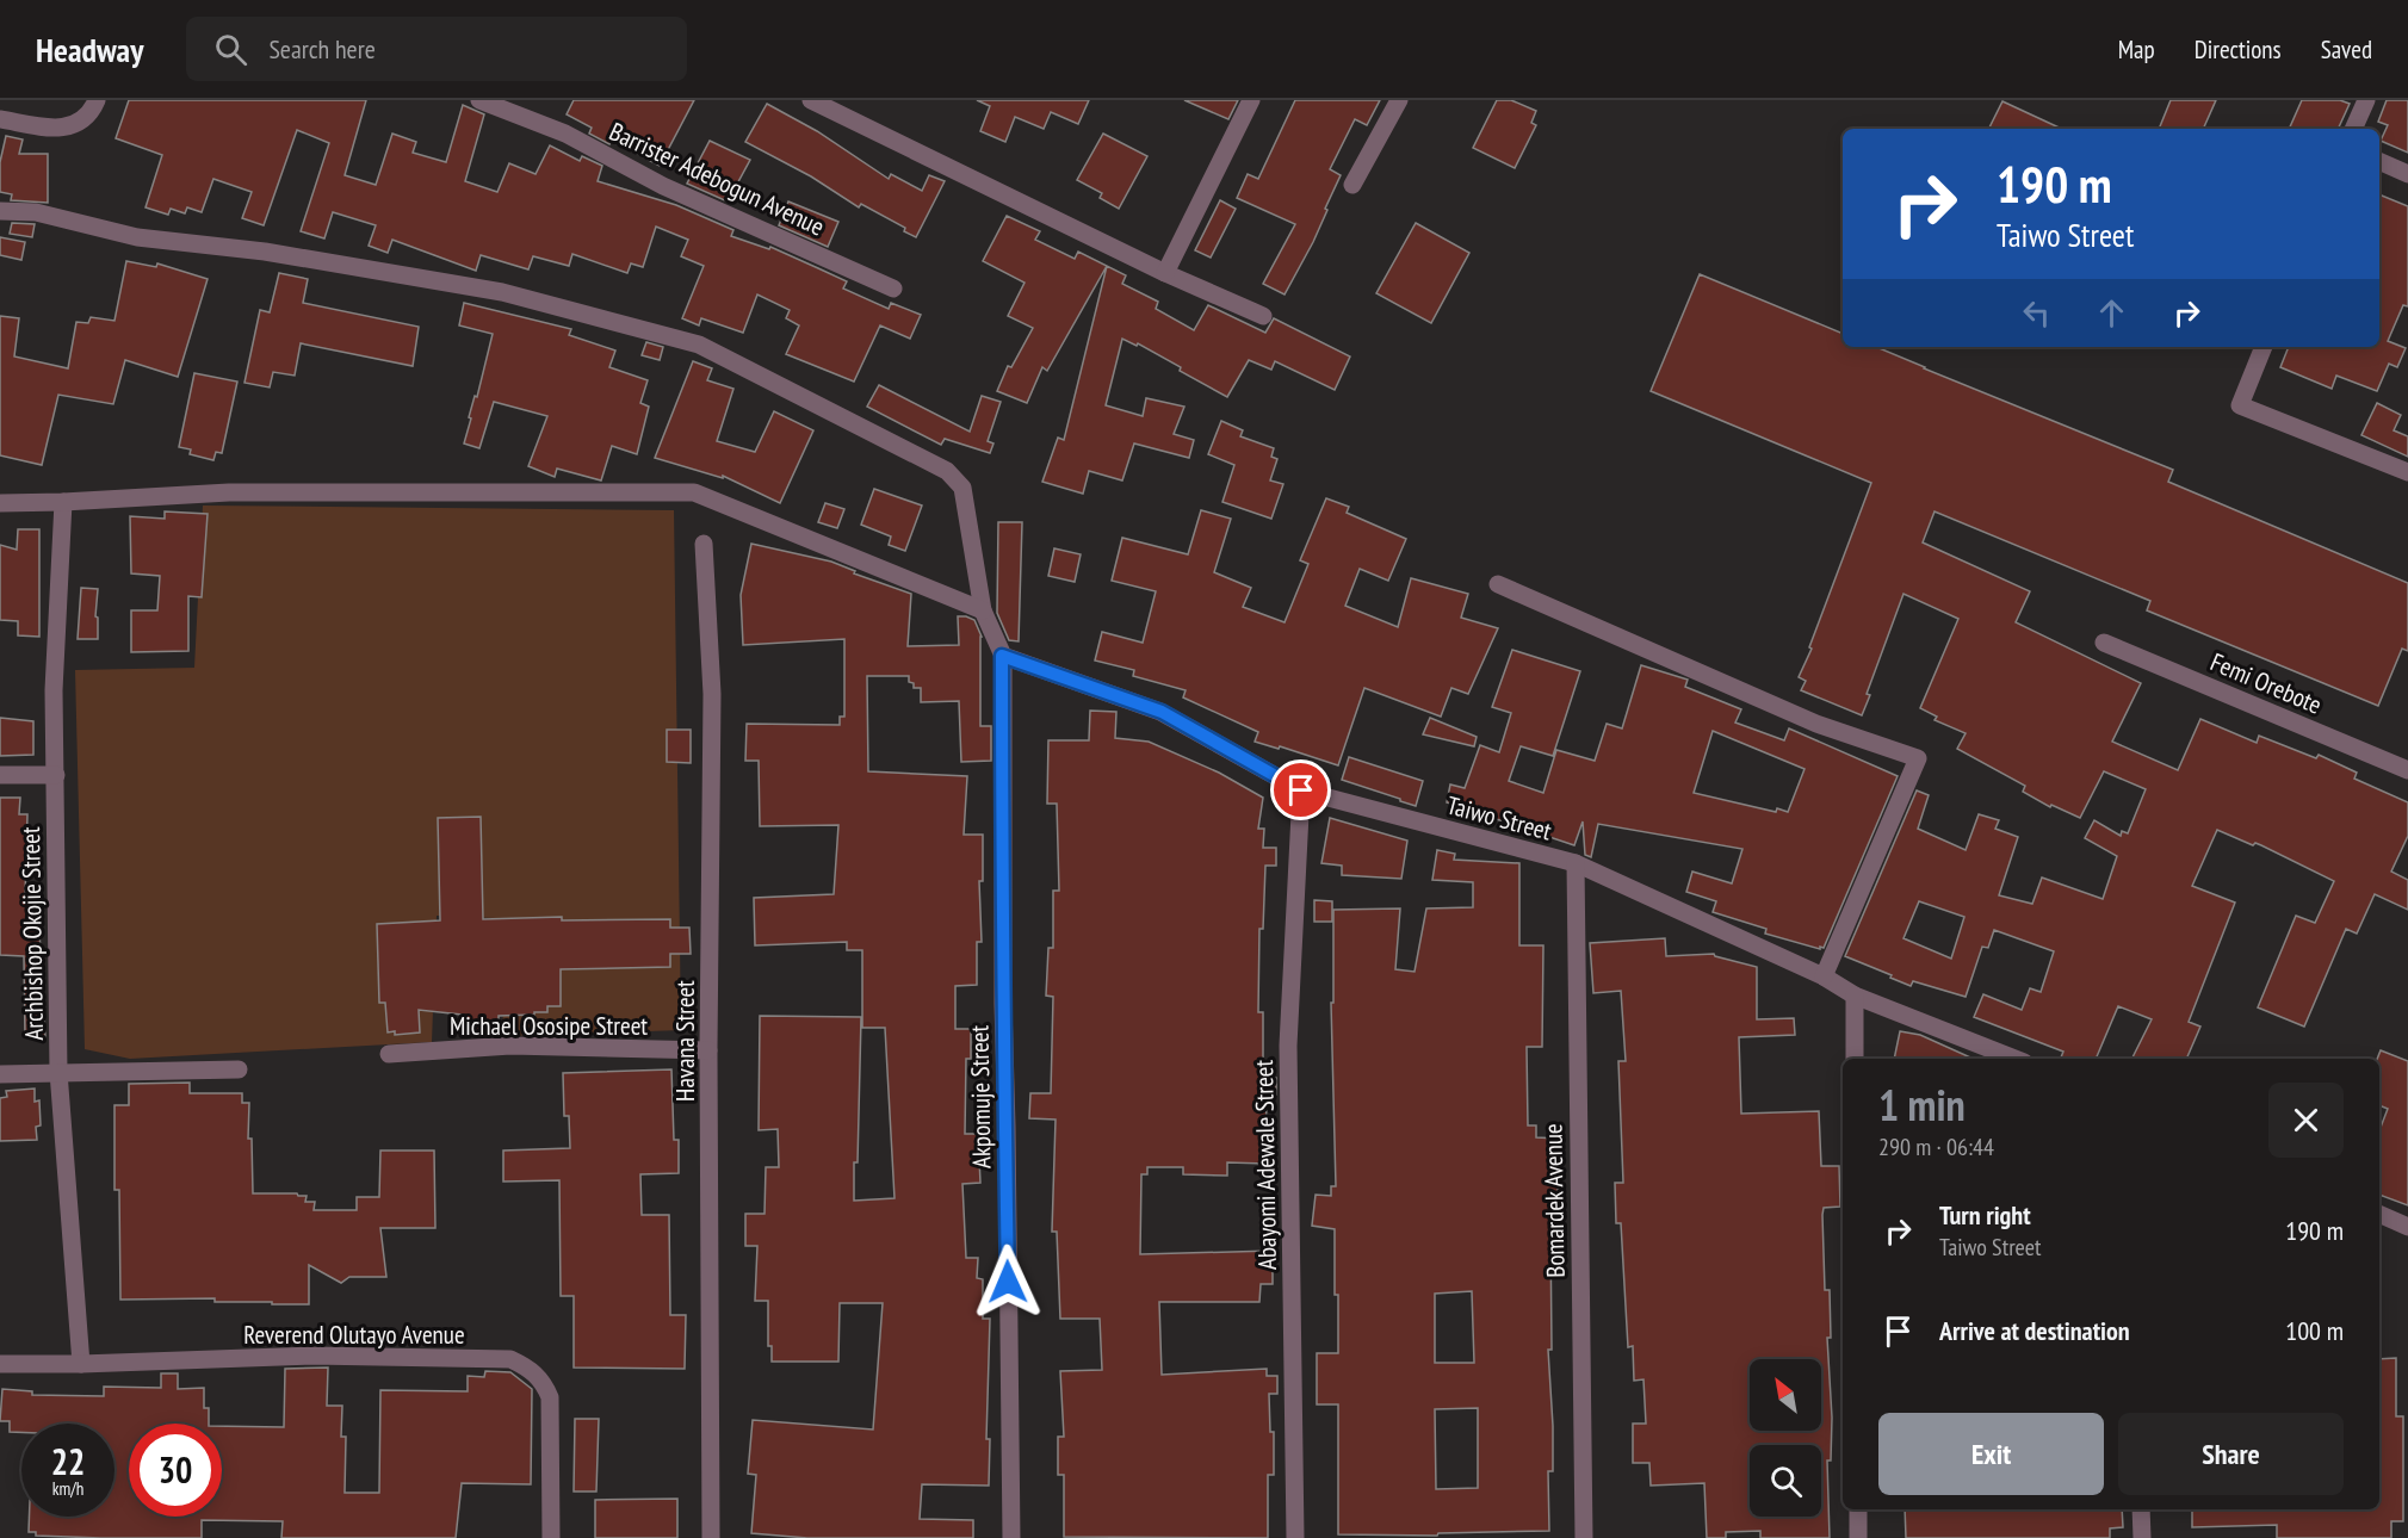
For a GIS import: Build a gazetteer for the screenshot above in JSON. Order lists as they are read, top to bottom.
{
  "streets": {
    "street": [
      "Barrister Adebogun Avenue",
      "Femi Orebote",
      "Taiwo Street",
      "Archbishop Okojie Street",
      "Michael Ososipe Street",
      "Havana Street",
      "Akpomuje Street",
      "Abayomi Adewale Street",
      "Bomardek Avenue",
      "Reverend Olutayo Avenue"
    ]
  },
  "crossings": [
    ["Taiwo Street", "Akpomuje Street"],
    ["Taiwo Street", "Abayomi Adewale Street"],
    ["Taiwo Street", "Bomardek Avenue"],
    ["Archbishop Okojie Street", "Reverend Olutayo Avenue"],
    ["Michael Ososipe Street", "Havana Street"]
  ],
  "north": "top left",
  "page": {
    "header": "Headway",
    "search": "Search here",
    "nav": ["Map", "Directions", "Saved"],
    "turn": ["190 m", "Taiwo Street"],
    "heading": ["1 min", "290 m · 06:44"],
    "list": [
      {
        "name": "Turn right",
        "note": "Taiwo Street",
        "value": "190 m"
      },
      {
        "name": "Arrive at destination",
        "value": "100 m"
      }
    ],
    "buttons": ["Exit", "Share"],
    "speed": "22 km/h",
    "limit": "30"
  }
}
